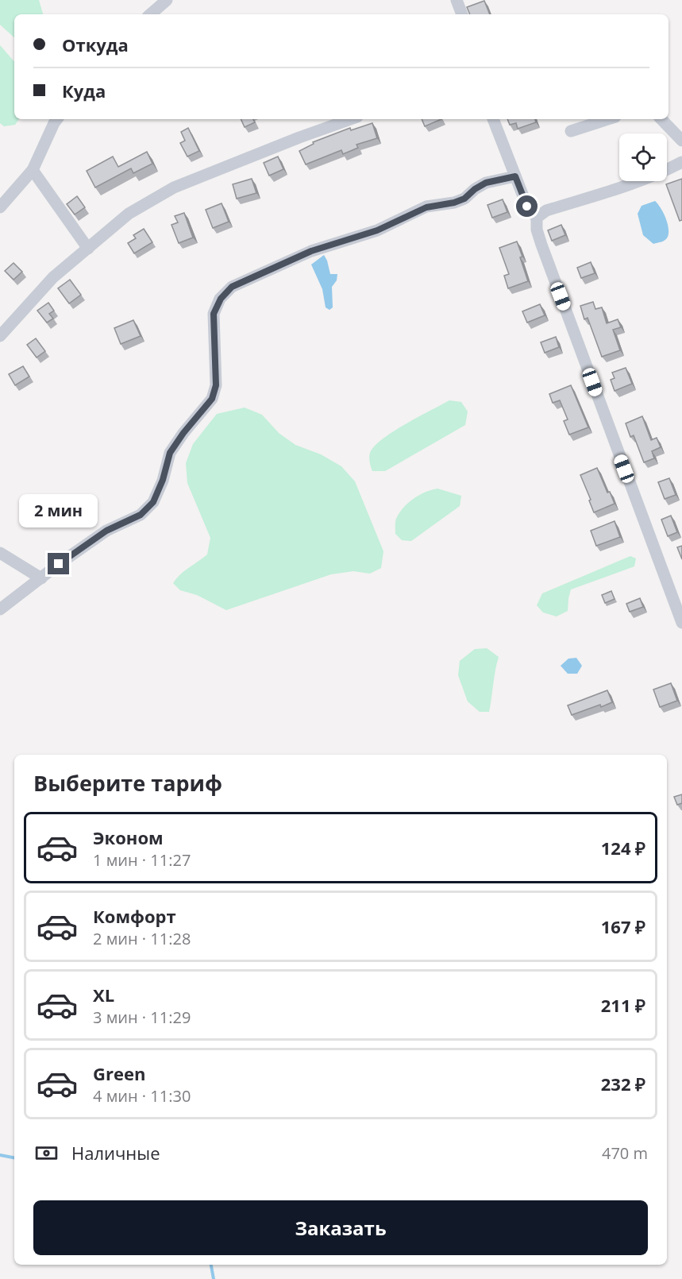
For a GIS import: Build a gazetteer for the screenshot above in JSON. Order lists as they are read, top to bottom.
{
  "page": {
    "banner": ["Откуда", "Куда"],
    "bubble": "2 мин",
    "heading": "Выберите тариф",
    "list": [
      {
        "name": "Эконом",
        "note": "1 мин · 11:27",
        "value": "124 ₽"
      },
      {
        "name": "Комфорт",
        "note": "2 мин · 11:28",
        "value": "167 ₽"
      },
      {
        "name": "XL",
        "note": "3 мин · 11:29",
        "value": "211 ₽"
      },
      {
        "name": "Green",
        "note": "4 мин · 11:30",
        "value": "232 ₽"
      }
    ],
    "pay": ["Наличные", "470 m"],
    "buttons": "Заказать"
  }
}
